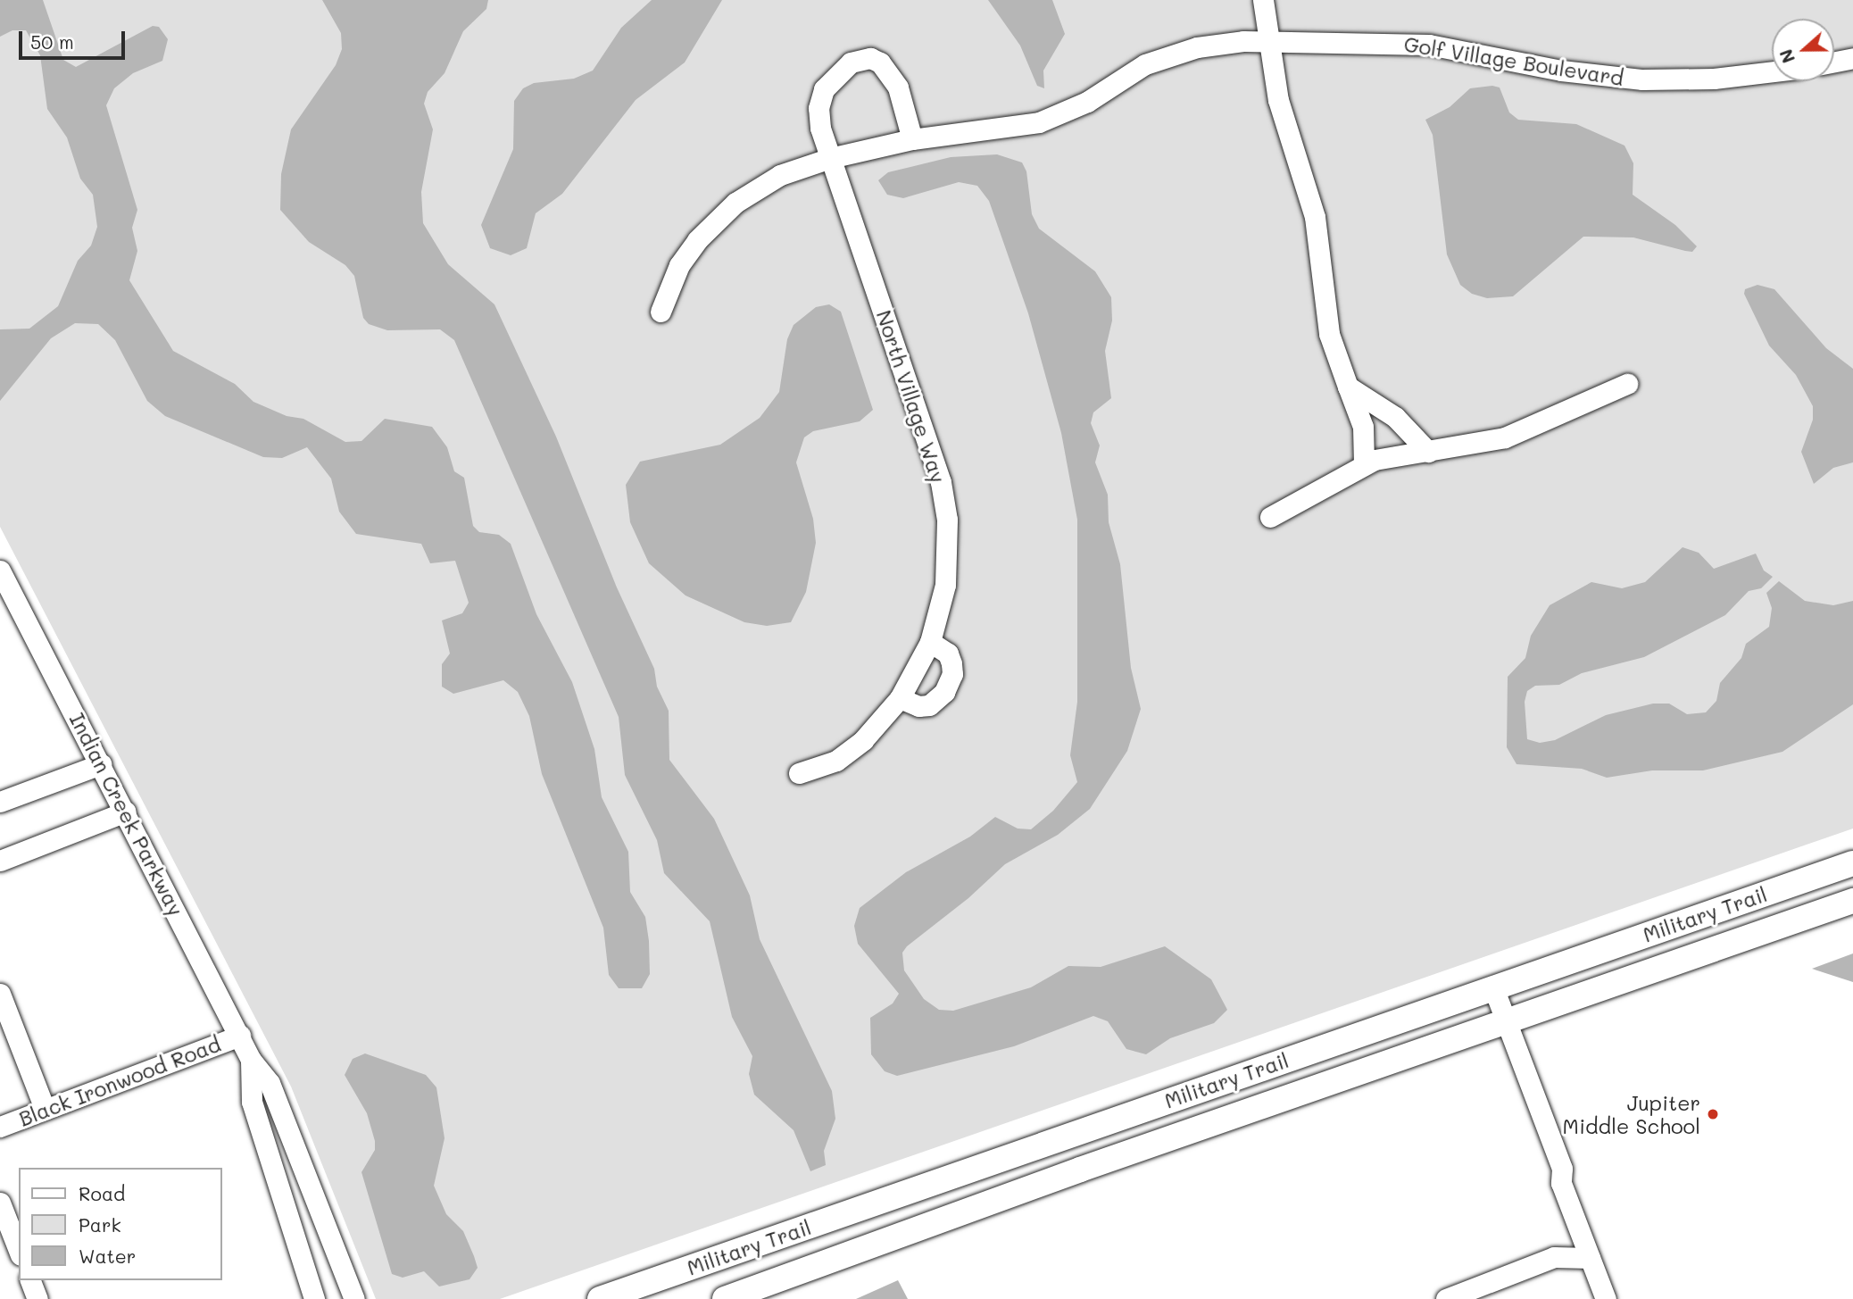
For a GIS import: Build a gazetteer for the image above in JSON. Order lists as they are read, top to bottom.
{
  "streets": {
    "main road": ["Military Trail"],
    "street": [
      "Golf Village Boulevard",
      "North Village Way",
      "Indian Creek Parkway",
      "Black Ironwood Road"
    ]
  },
  "crossings": [
    ["Golf Village Boulevard", "North Village Way"],
    ["Indian Creek Parkway", "Black Ironwood Road"]
  ],
  "places": ["Jupiter Middle School"],
  "legend": ["Road", "Park", "Water"],
  "scale_bar": "50 m",
  "north": "left"
}
